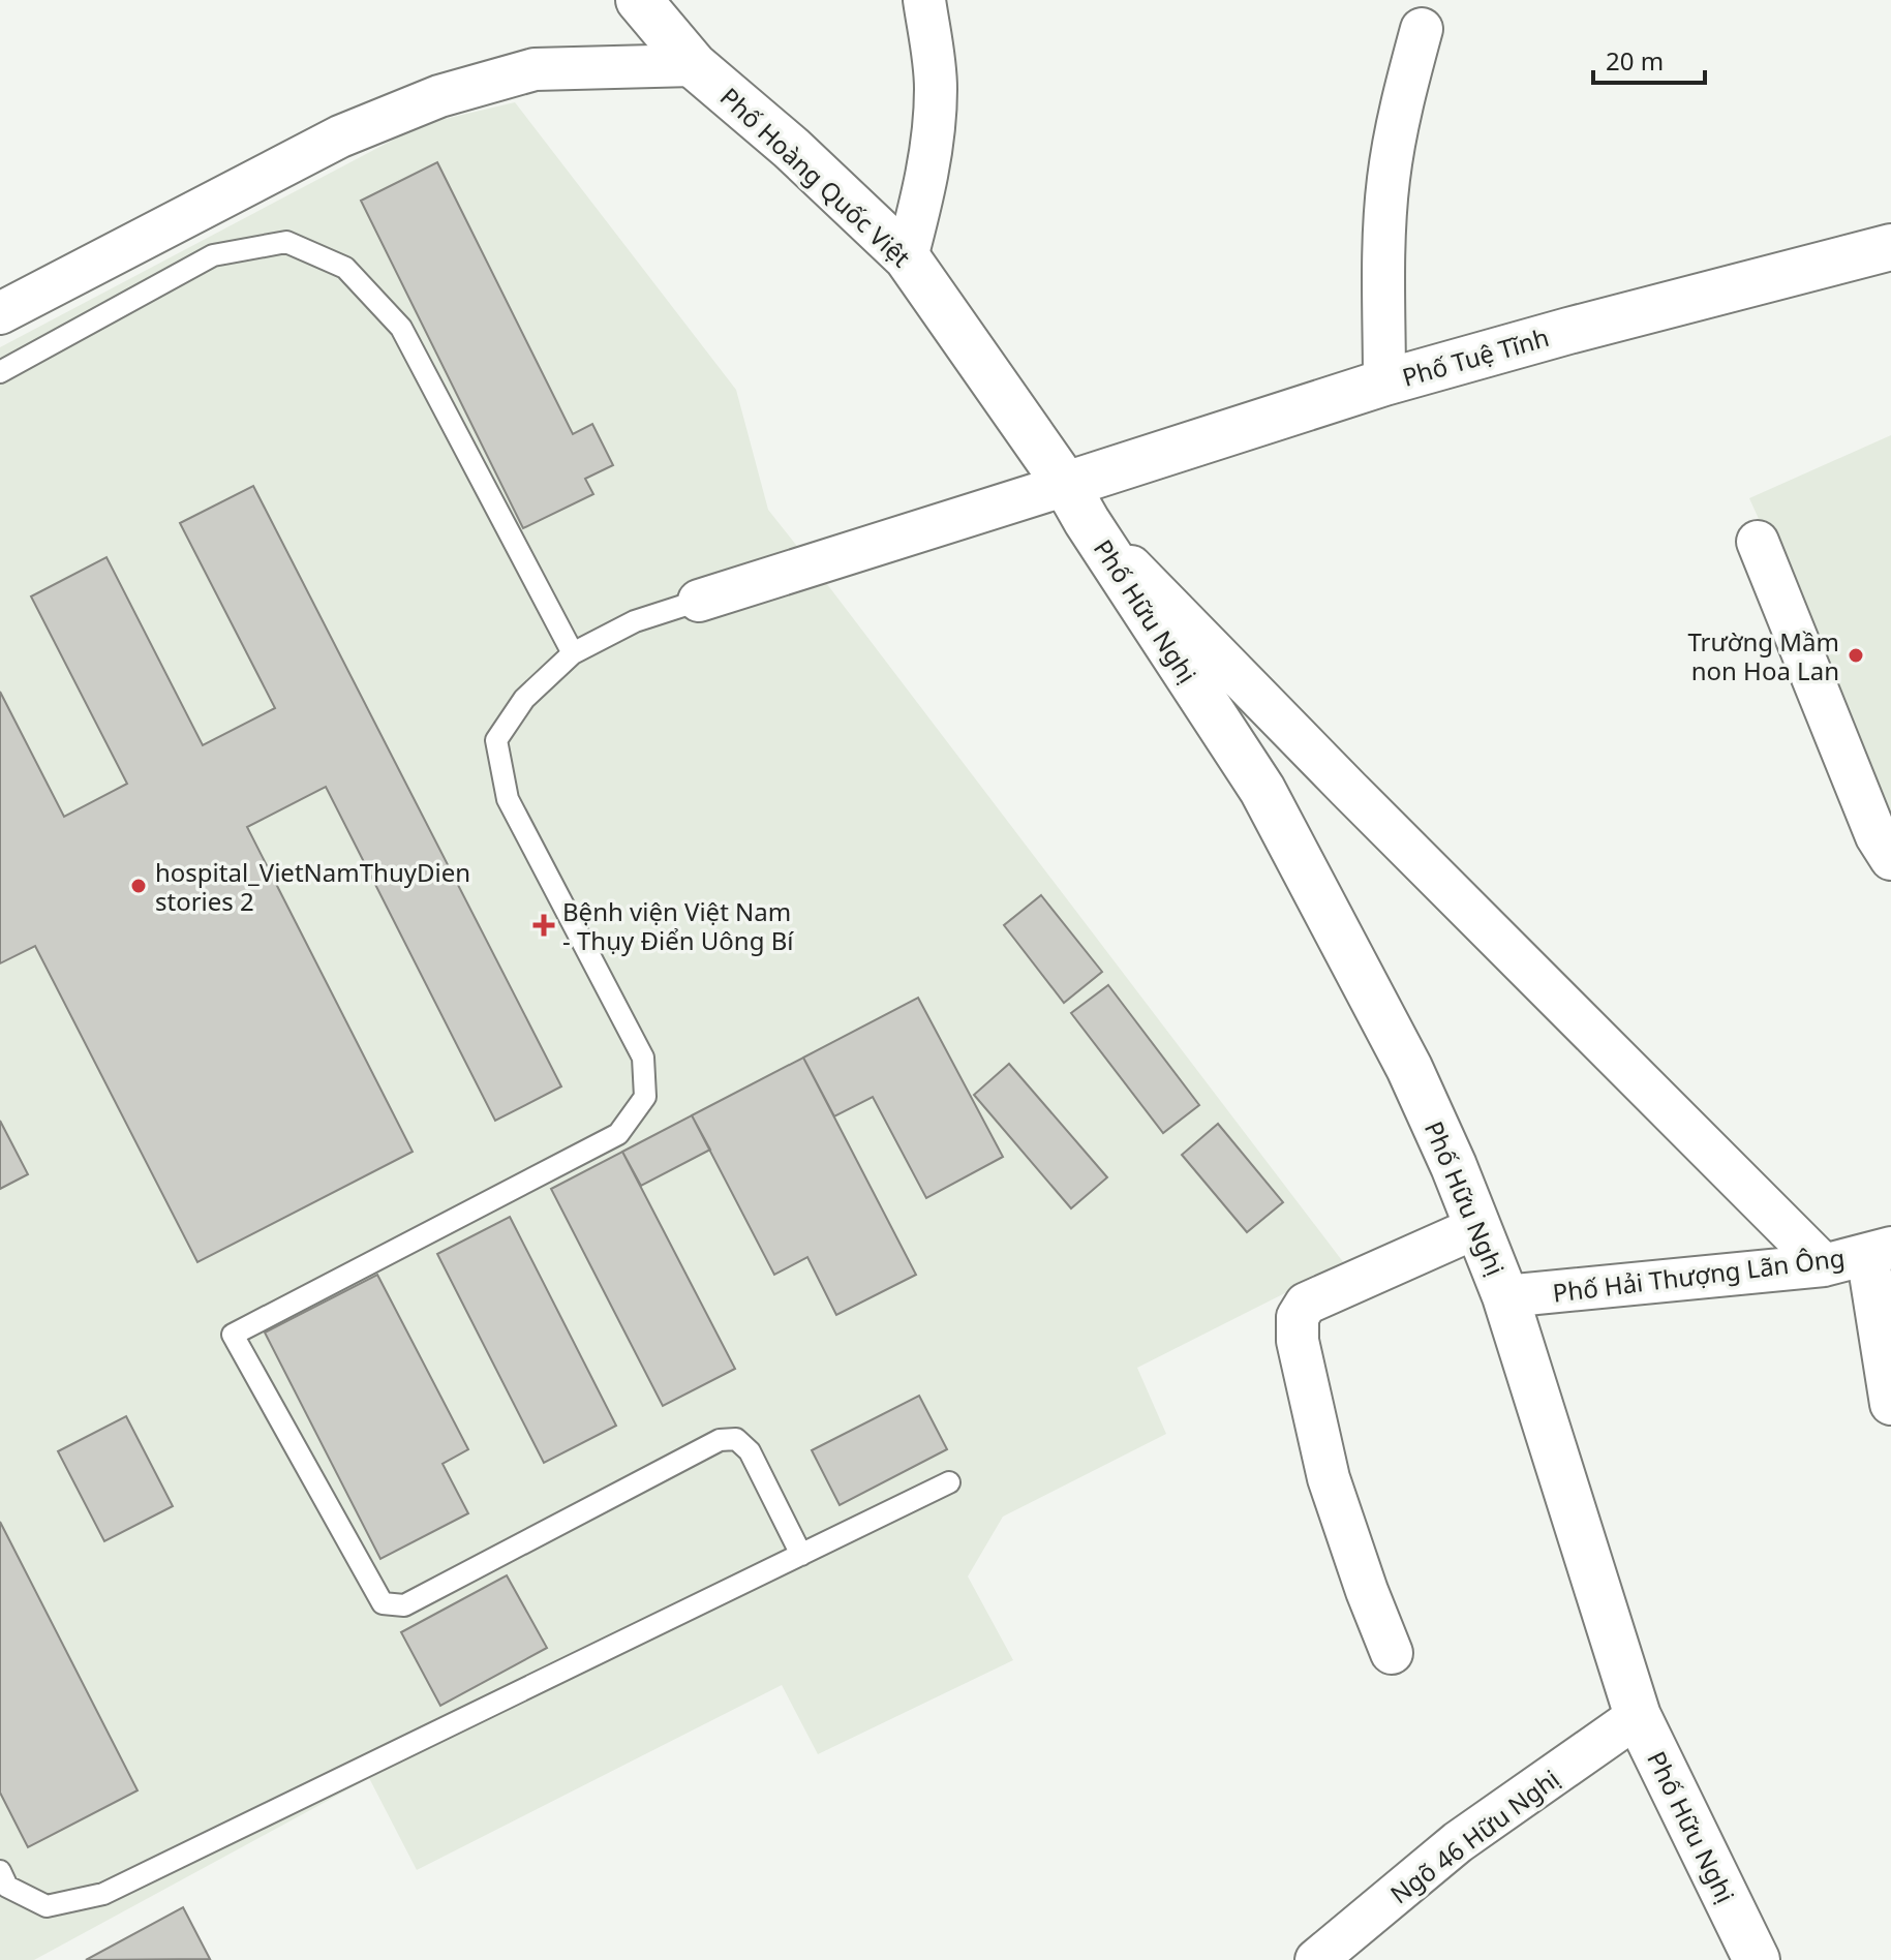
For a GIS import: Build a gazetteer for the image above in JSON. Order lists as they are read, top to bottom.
{
  "streets": {
    "main road": ["Phố Hoàng Quốc Việt", "Phố Tuệ Tĩnh", "Phố Hữu Nghị"],
    "street": ["Phố Hải Thượng Lãn Ông", "Ngõ 46 Hữu Nghị"]
  },
  "crossings": [
    ["Phố Hoàng Quốc Việt", "Phố Tuệ Tĩnh"],
    ["Phố Hoàng Quốc Việt", "Phố Hữu Nghị"],
    ["Phố Tuệ Tĩnh", "Phố Hữu Nghị"],
    ["Phố Hữu Nghị", "Phố Hải Thượng Lãn Ông"],
    ["Phố Hữu Nghị", "Ngõ 46 Hữu Nghị"]
  ],
  "places": {
    "other": ["Trường Mầm non Hoa Lan", "hospital_VietNamThuyDien stories 2"],
    "health": ["Bệnh viện Việt Nam - Thụy Điển Uông Bí"]
  },
  "scale_bar": "20 m"
}
